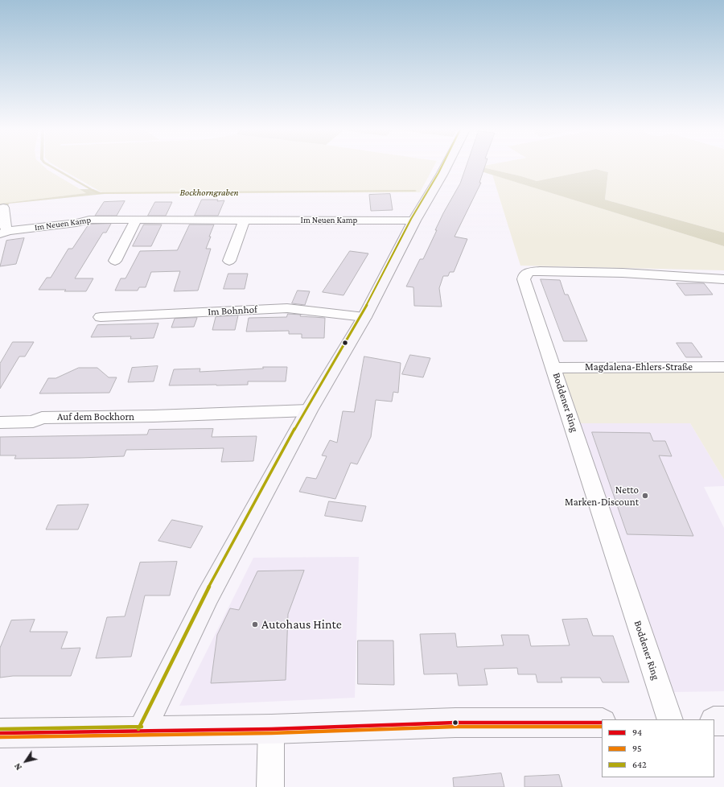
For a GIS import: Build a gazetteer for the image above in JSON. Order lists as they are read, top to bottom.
{
  "streets": {
    "street": [
      "Im Neuen Kamp",
      "Im Bohnhof",
      "Magdalena-Ehlers-Straße",
      "Boddener Ring",
      "Auf dem Bockhorn"
    ]
  },
  "crossings": [
    ["Magdalena-Ehlers-Straße", "Boddener Ring"]
  ],
  "water": ["Bockhorngraben"],
  "places": ["Netto Marken-Discount", "Autohaus Hinte"],
  "lines": ["transit line 642", "transit line 94", "transit line 95"],
  "legend": ["94", "95", "642"],
  "north": "bottom left"
}
